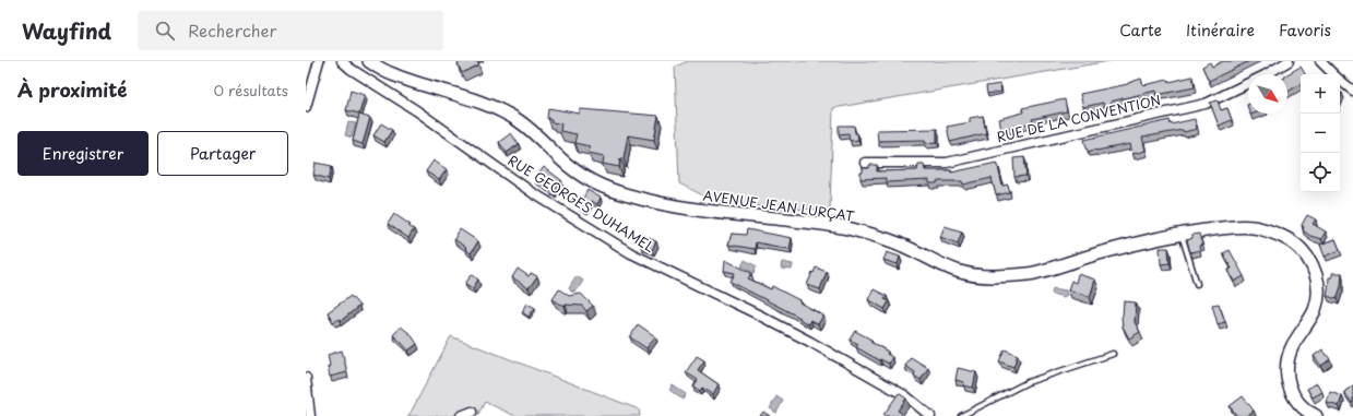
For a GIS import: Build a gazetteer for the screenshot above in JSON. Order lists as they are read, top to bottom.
{
  "streets": {
    "main road": ["AVENUE JEAN LURÇAT"],
    "street": ["RUE DE LA CONVENTION", "RUE GEORGES DUHAMEL"]
  },
  "north": "bottom right",
  "page": {
    "header": "Wayfind",
    "search": "Rechercher",
    "nav": ["Carte", "Itinéraire", "Favoris"],
    "heading": ["À proximité", "0 résultats"],
    "map_buttons": ["+", "−"],
    "buttons": ["Enregistrer", "Partager"]
  }
}
